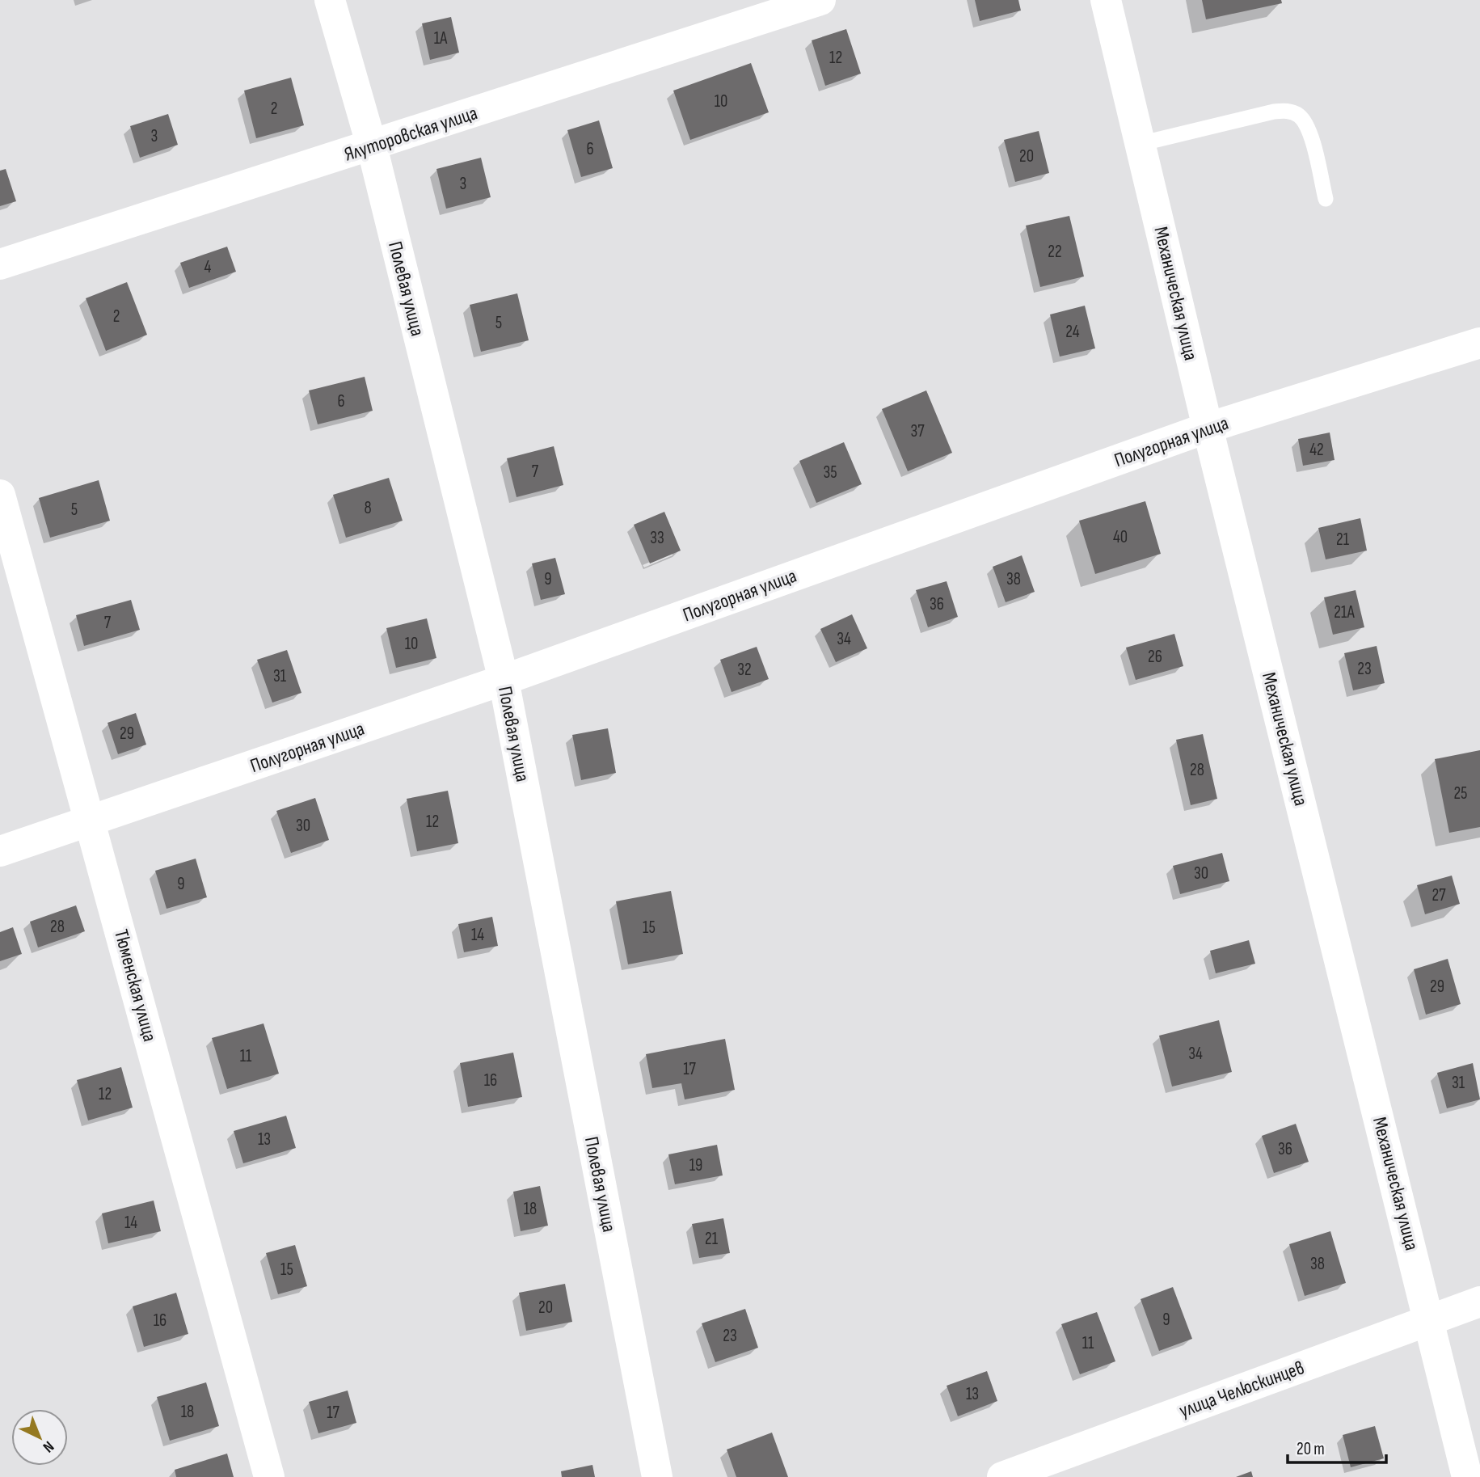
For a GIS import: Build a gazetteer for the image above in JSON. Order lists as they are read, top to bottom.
{
  "streets": {
    "street": [
      "Ялуторовская улица",
      "Полевая улица",
      "Механическая улица",
      "Полугорная улица",
      "Тюменская улица",
      "улица Челюскинцев"
    ]
  },
  "crossings": [
    ["Ялуторовская улица", "Полевая улица"],
    ["Полевая улица", "Полугорная улица"],
    ["Механическая улица", "Полугорная улица"],
    ["Механическая улица", "улица Челюскинцев"],
    ["Полугорная улица", "Тюменская улица"]
  ],
  "house_numbers": [
    "1А",
    "12",
    "10",
    "2",
    "3",
    "6",
    "20",
    "3",
    "22",
    "4",
    "2",
    "5",
    "24",
    "6",
    "37",
    "42",
    "7",
    "35",
    "8",
    "5",
    "40",
    "33",
    "21",
    "9",
    "38",
    "36",
    "21А",
    "7",
    "34",
    "10",
    "26",
    "23",
    "32",
    "31",
    "29",
    "28",
    "25",
    "12",
    "30",
    "30",
    "9",
    "27",
    "28",
    "15",
    "14",
    "29",
    "34",
    "11",
    "17",
    "16",
    "31",
    "12",
    "13",
    "36",
    "19",
    "18",
    "14",
    "21",
    "38",
    "15",
    "20",
    "9",
    "16",
    "23",
    "11",
    "13",
    "18",
    "17"
  ],
  "scale_bar": "20 m",
  "north": "bottom right"
}
